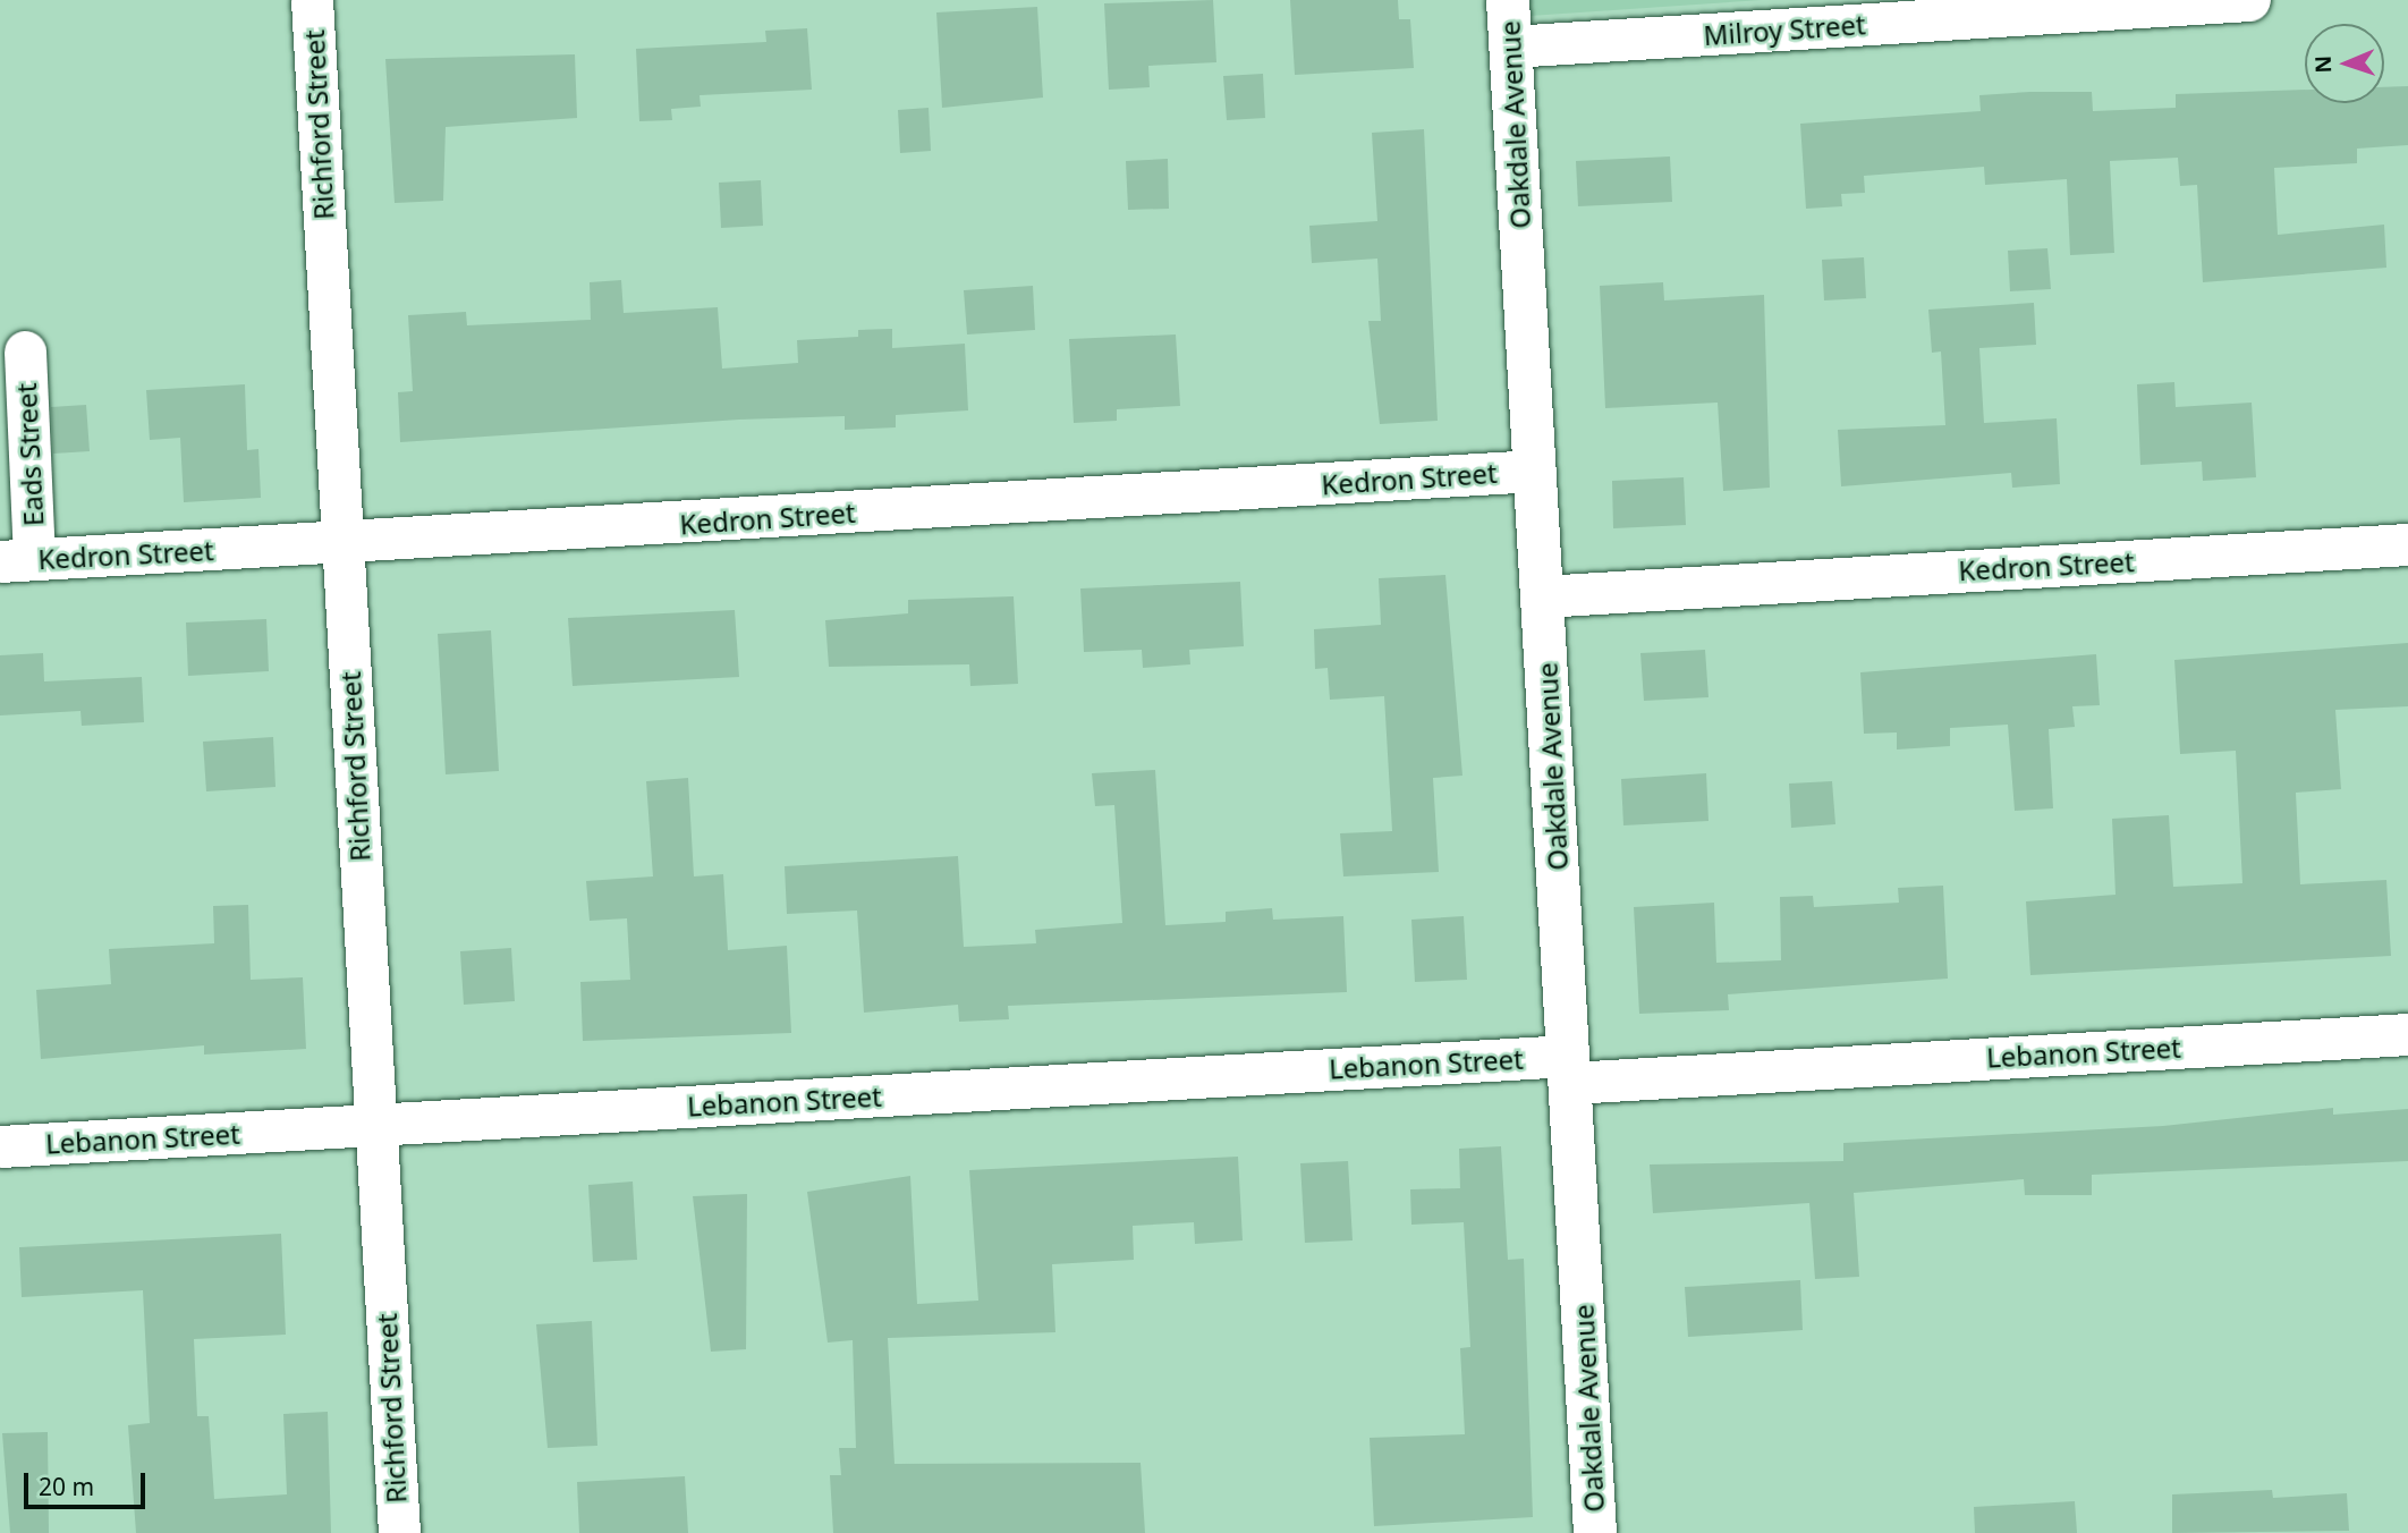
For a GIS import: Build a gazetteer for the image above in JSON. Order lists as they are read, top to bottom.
{
  "streets": {
    "street": [
      "Milroy Street",
      "Richford Street",
      "Oakdale Avenue",
      "Eads Street",
      "Kedron Street",
      "Lebanon Street"
    ]
  },
  "crossings": [
    ["Milroy Street", "Oakdale Avenue"],
    ["Richford Street", "Kedron Street"],
    ["Richford Street", "Lebanon Street"],
    ["Oakdale Avenue", "Kedron Street"],
    ["Oakdale Avenue", "Lebanon Street"],
    ["Eads Street", "Kedron Street"]
  ],
  "scale_bar": "20 m",
  "north": "left"
}
